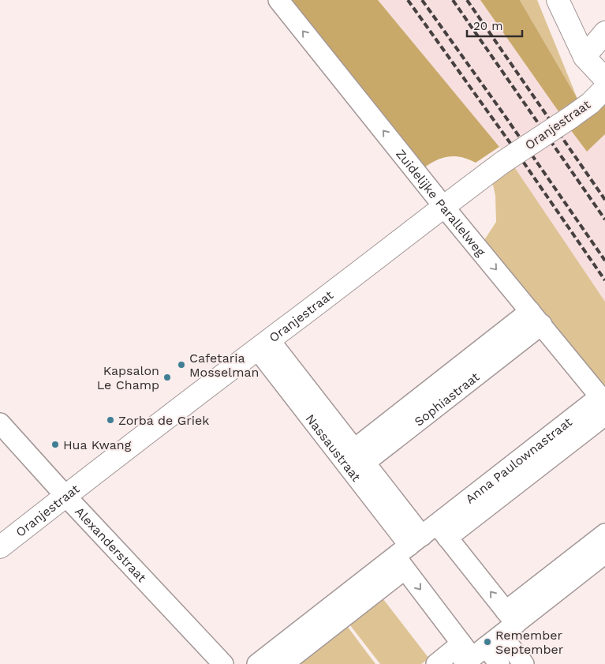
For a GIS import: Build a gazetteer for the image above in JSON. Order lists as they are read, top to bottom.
{
  "streets": {
    "street": [
      "Oranjestraat",
      "Zuidelijke Parallelweg",
      "Sophiastraat",
      "Nassaustraat",
      "Anna Paulownastraat",
      "Alexanderstraat"
    ]
  },
  "crossings": [
    ["Oranjestraat", "Zuidelijke Parallelweg"],
    ["Oranjestraat", "Nassaustraat"],
    ["Oranjestraat", "Alexanderstraat"],
    ["Zuidelijke Parallelweg", "Sophiastraat"],
    ["Zuidelijke Parallelweg", "Anna Paulownastraat"],
    ["Sophiastraat", "Nassaustraat"],
    ["Nassaustraat", "Anna Paulownastraat"]
  ],
  "places": [
    "Cafetaria Mosselman",
    "Kapsalon Le Champ",
    "Zorba de Griek",
    "Hua Kwang",
    "Remember September"
  ],
  "scale_bar": "20 m"
}
